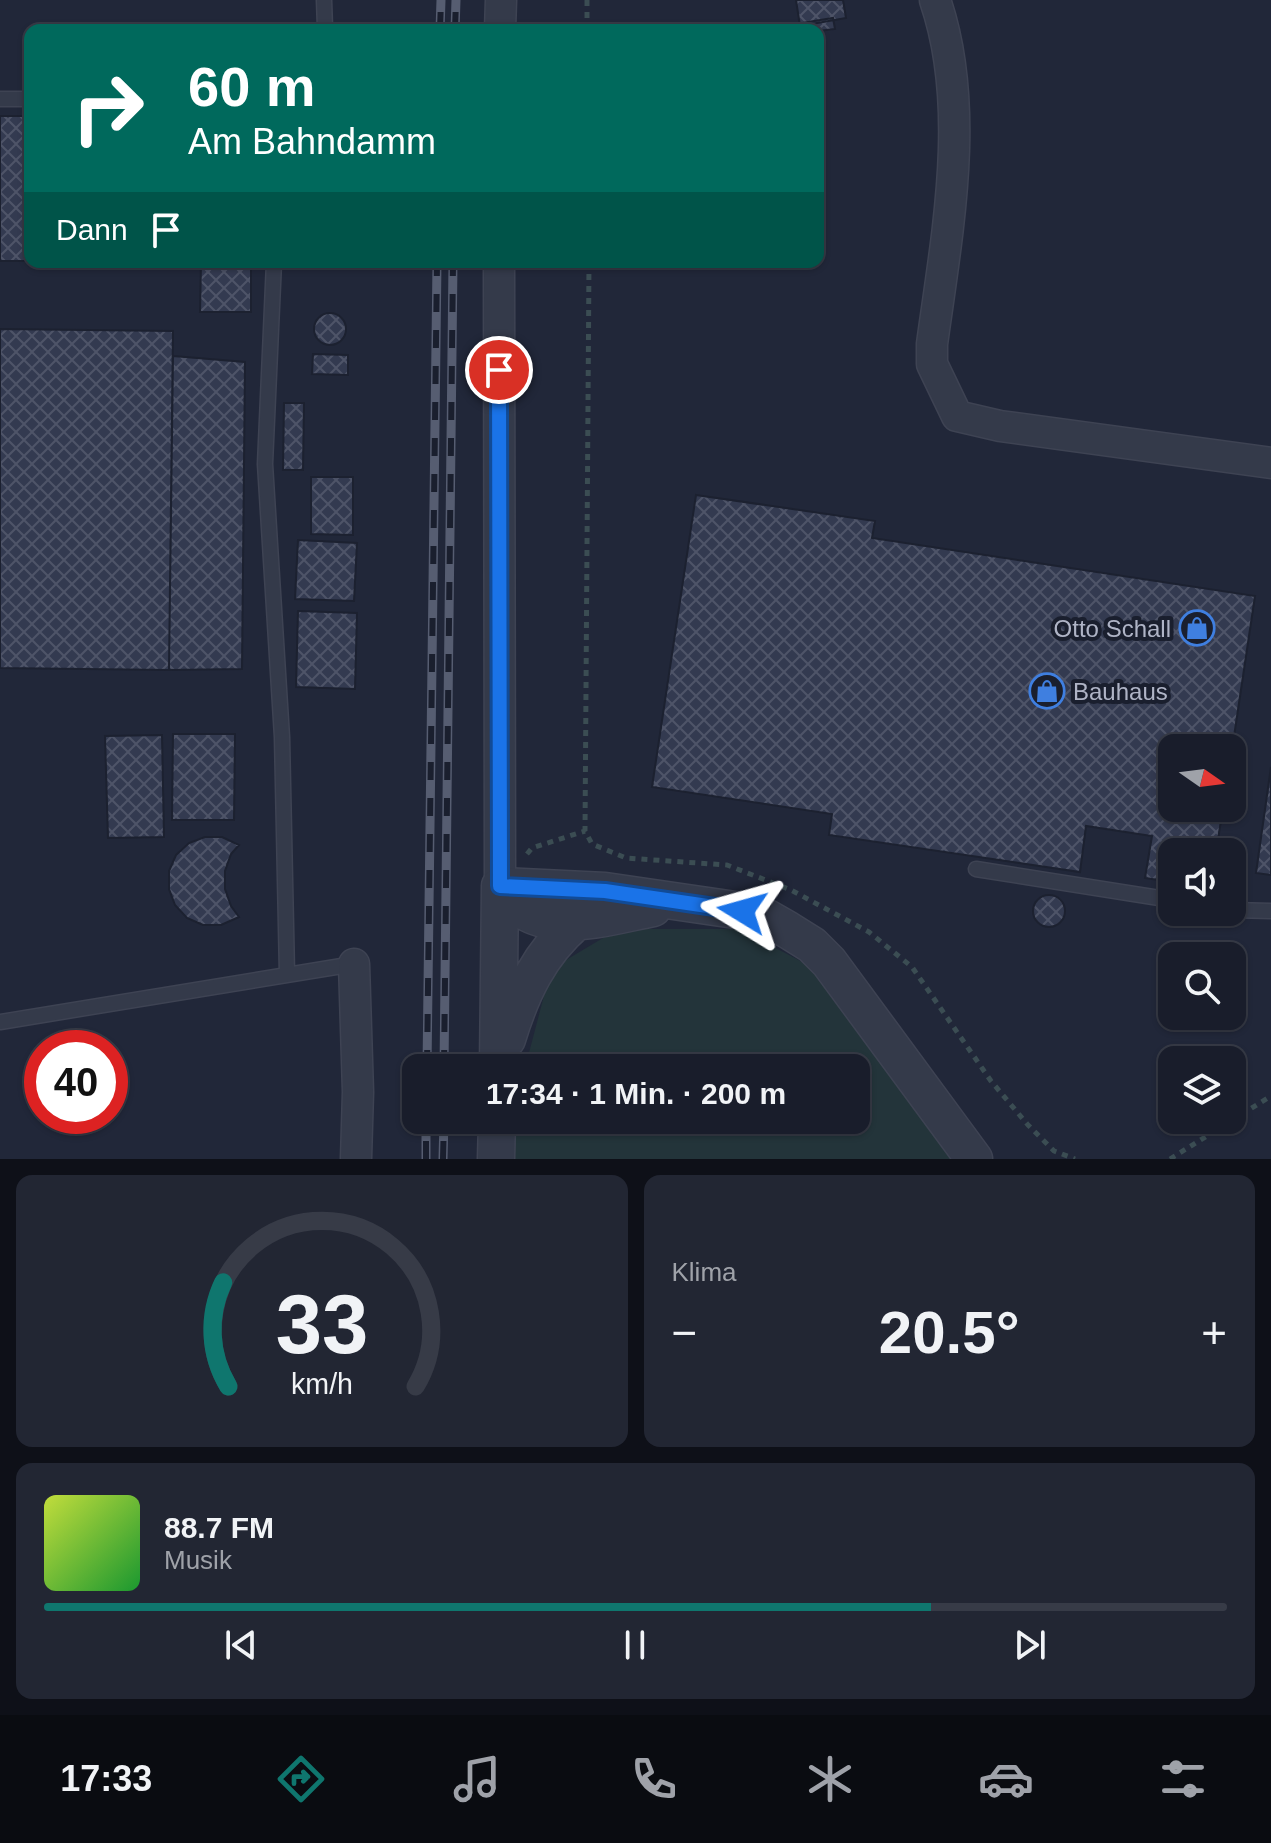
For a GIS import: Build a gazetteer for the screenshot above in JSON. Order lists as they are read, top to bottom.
{
  "places": {
    "shop": ["Otto Schall", "Bauhaus"]
  },
  "north": "right",
  "page": {
    "turn": ["60 m", "Am Bahndamm"],
    "then": "Dann",
    "limit": "40",
    "trip": "17:34 · 1 Min. · 200 m",
    "tile": "Klima",
    "heat": ["−", "20.5°", "+"],
    "song": ["88.7 FM", "Musik"],
    "tabs": "17:33",
    "gauge": ["33", "km/h"]
  }
}
